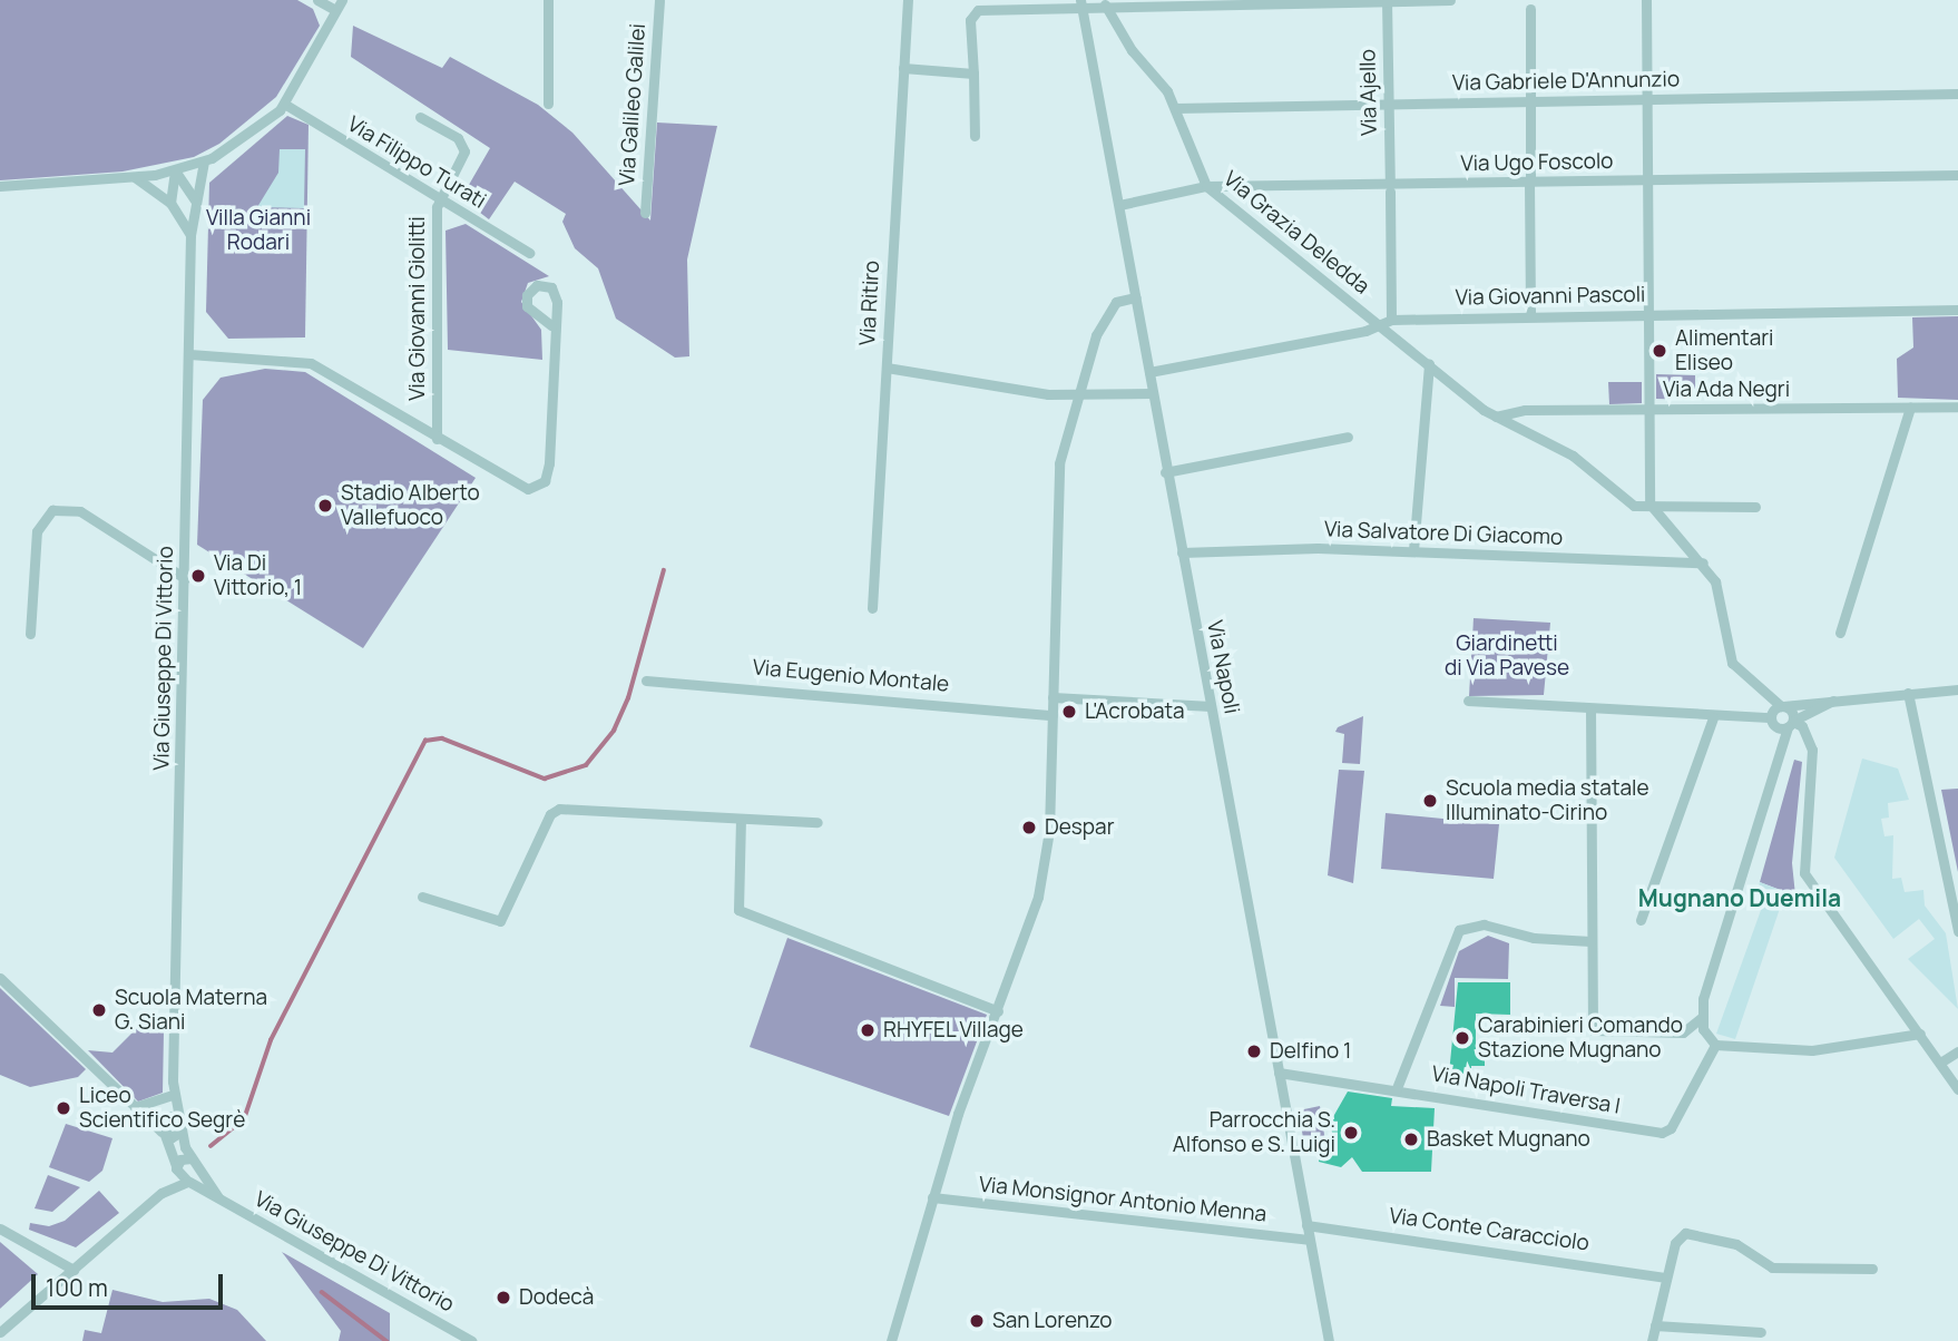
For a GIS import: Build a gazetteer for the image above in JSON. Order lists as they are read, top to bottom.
{
  "streets": {
    "street": [
      "Via Gabriele D'Annunzio",
      "Via Ajello",
      "Via Galileo Galilei",
      "Via Filippo Turati",
      "Via Ugo Foscolo",
      "Via Grazia Deledda",
      "Via Giovanni Pascoli",
      "Via Ritiro",
      "Via Giovanni Giolitti",
      "Via Ada Negri",
      "Via Salvatore Di Giacomo",
      "Via Giuseppe Di Vittorio",
      "Via Napoli",
      "Via Eugenio Montale",
      "Via Napoli Traversa I",
      "Via Monsignor Antonio Menna",
      "Via Conte Caracciolo"
    ]
  },
  "crossings": [
    ["Via Gabriele D'Annunzio", "Via Ajello"],
    ["Via Gabriele D'Annunzio", "Via Grazia Deledda"],
    ["Via Ajello", "Via Ugo Foscolo"],
    ["Via Ajello", "Via Giovanni Pascoli"],
    ["Via Filippo Turati", "Via Giovanni Giolitti"],
    ["Via Ugo Foscolo", "Via Grazia Deledda"],
    ["Via Ugo Foscolo", "Via Napoli"],
    ["Via Grazia Deledda", "Via Giovanni Pascoli"],
    ["Via Grazia Deledda", "Via Ada Negri"],
    ["Via Giovanni Pascoli", "Via Napoli"],
    ["Via Giovanni Giolitti", "Via Giuseppe Di Vittorio"],
    ["Via Salvatore Di Giacomo", "Via Napoli"],
    ["Via Napoli", "Via Napoli Traversa I"],
    ["Via Napoli", "Via Monsignor Antonio Menna"],
    ["Via Napoli", "Via Conte Caracciolo"]
  ],
  "districts": ["Mugnano Duemila"],
  "parks": ["Villa Gianni Rodari", "Giardinetti di Via Pavese"],
  "places": [
    "Alimentari Eliseo",
    "Stadio Alberto Vallefuoco",
    "Via Di Vittorio, 1",
    "L'Acrobata",
    "Scuola media statale Illuminato-Cirino",
    "Despar",
    "Scuola Materna G. Siani",
    "RHYFEL Village",
    "Carabinieri Comando Stazione Mugnano",
    "Delfino 1",
    "Liceo Scientifico Segrè",
    "Parrocchia S. Alfonso e S. Luigi",
    "Basket Mugnano",
    "Dodecà",
    "San Lorenzo"
  ],
  "scale_bar": "100 m"
}
